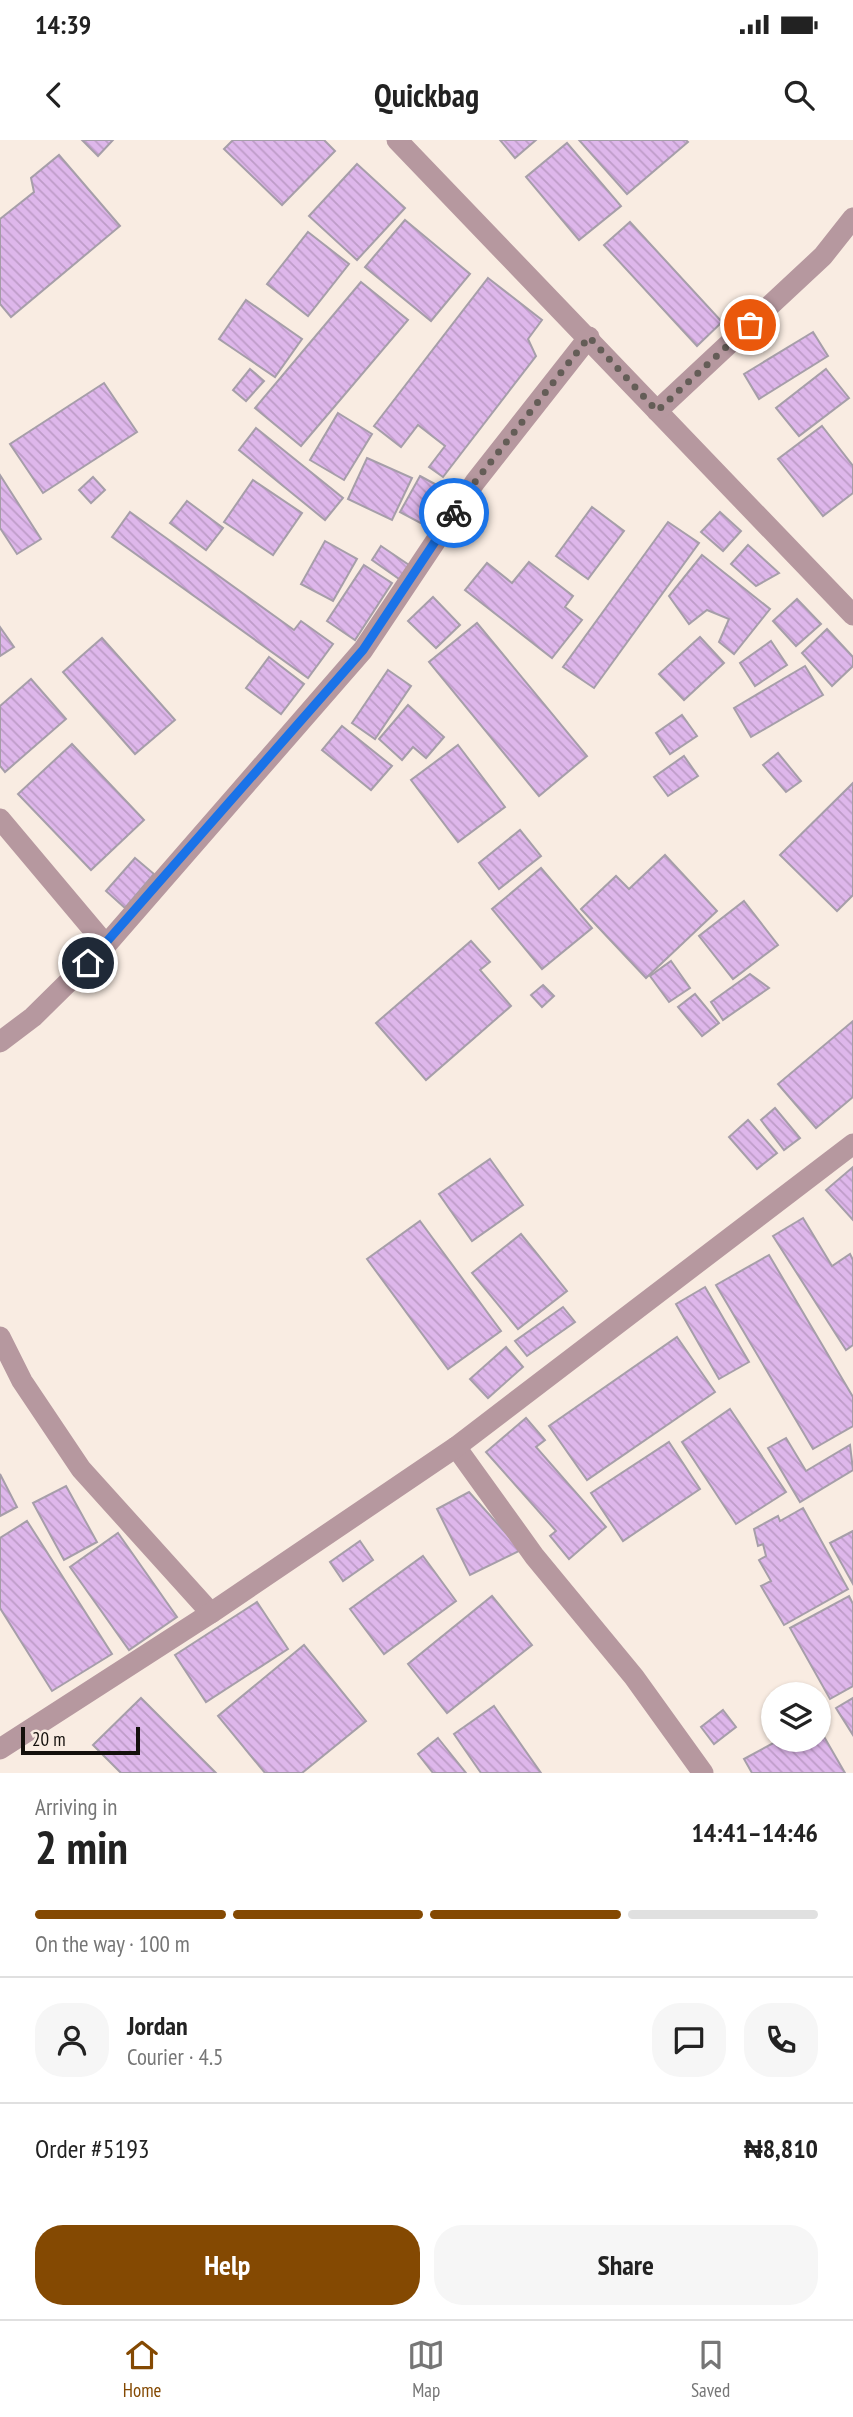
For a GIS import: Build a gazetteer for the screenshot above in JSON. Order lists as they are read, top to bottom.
{
  "scale_bar": "20 m",
  "page": {
    "status": "14:39",
    "header": "Quickbag",
    "scale": "20 m",
    "heading": ["2 min", "Arriving in", "14:41–14:46"],
    "panel": [
      "Jordan",
      "Courier · 4.5",
      "Order #5193",
      "₦8,810"
    ],
    "bar": "On the way · 100 m",
    "buttons": ["Help", "Share"],
    "tabs": ["Home", "Map", "Saved"]
  }
}
